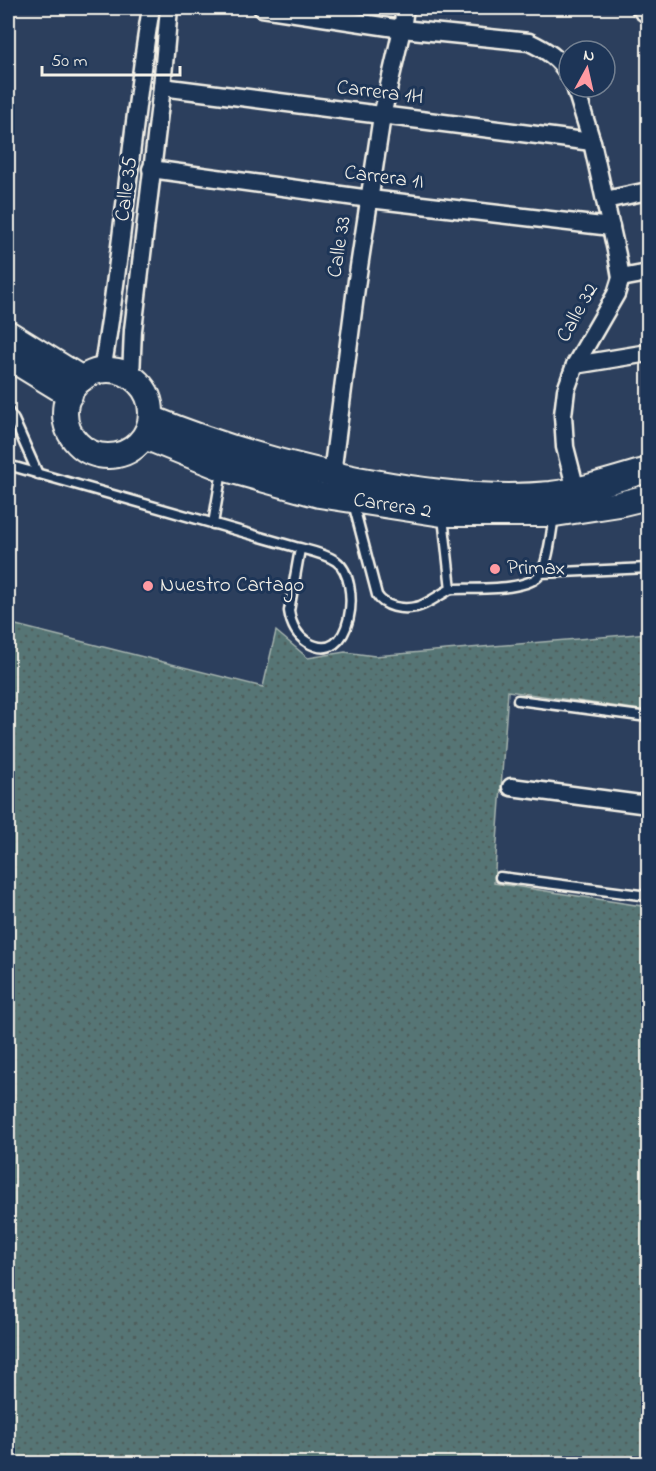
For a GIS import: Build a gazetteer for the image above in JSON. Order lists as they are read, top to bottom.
{
  "streets": {
    "main road": ["Carrera 2"],
    "street": [
      "Carrera 1H",
      "Carrera 1I",
      "Calle 35",
      "Calle 33",
      "Calle 32"
    ]
  },
  "crossings": [
    ["Carrera 1H", "Calle 35"],
    ["Carrera 1H", "Calle 33"],
    ["Carrera 1H", "Calle 32"],
    ["Carrera 1I", "Calle 35"],
    ["Carrera 1I", "Calle 33"],
    ["Carrera 1I", "Calle 32"],
    ["Calle 35", "Carrera 2"],
    ["Calle 33", "Carrera 2"],
    ["Calle 32", "Carrera 2"]
  ],
  "places": ["Primax", "Nuestro Cartago"],
  "scale_bar": "50 m",
  "north": "top"
}
